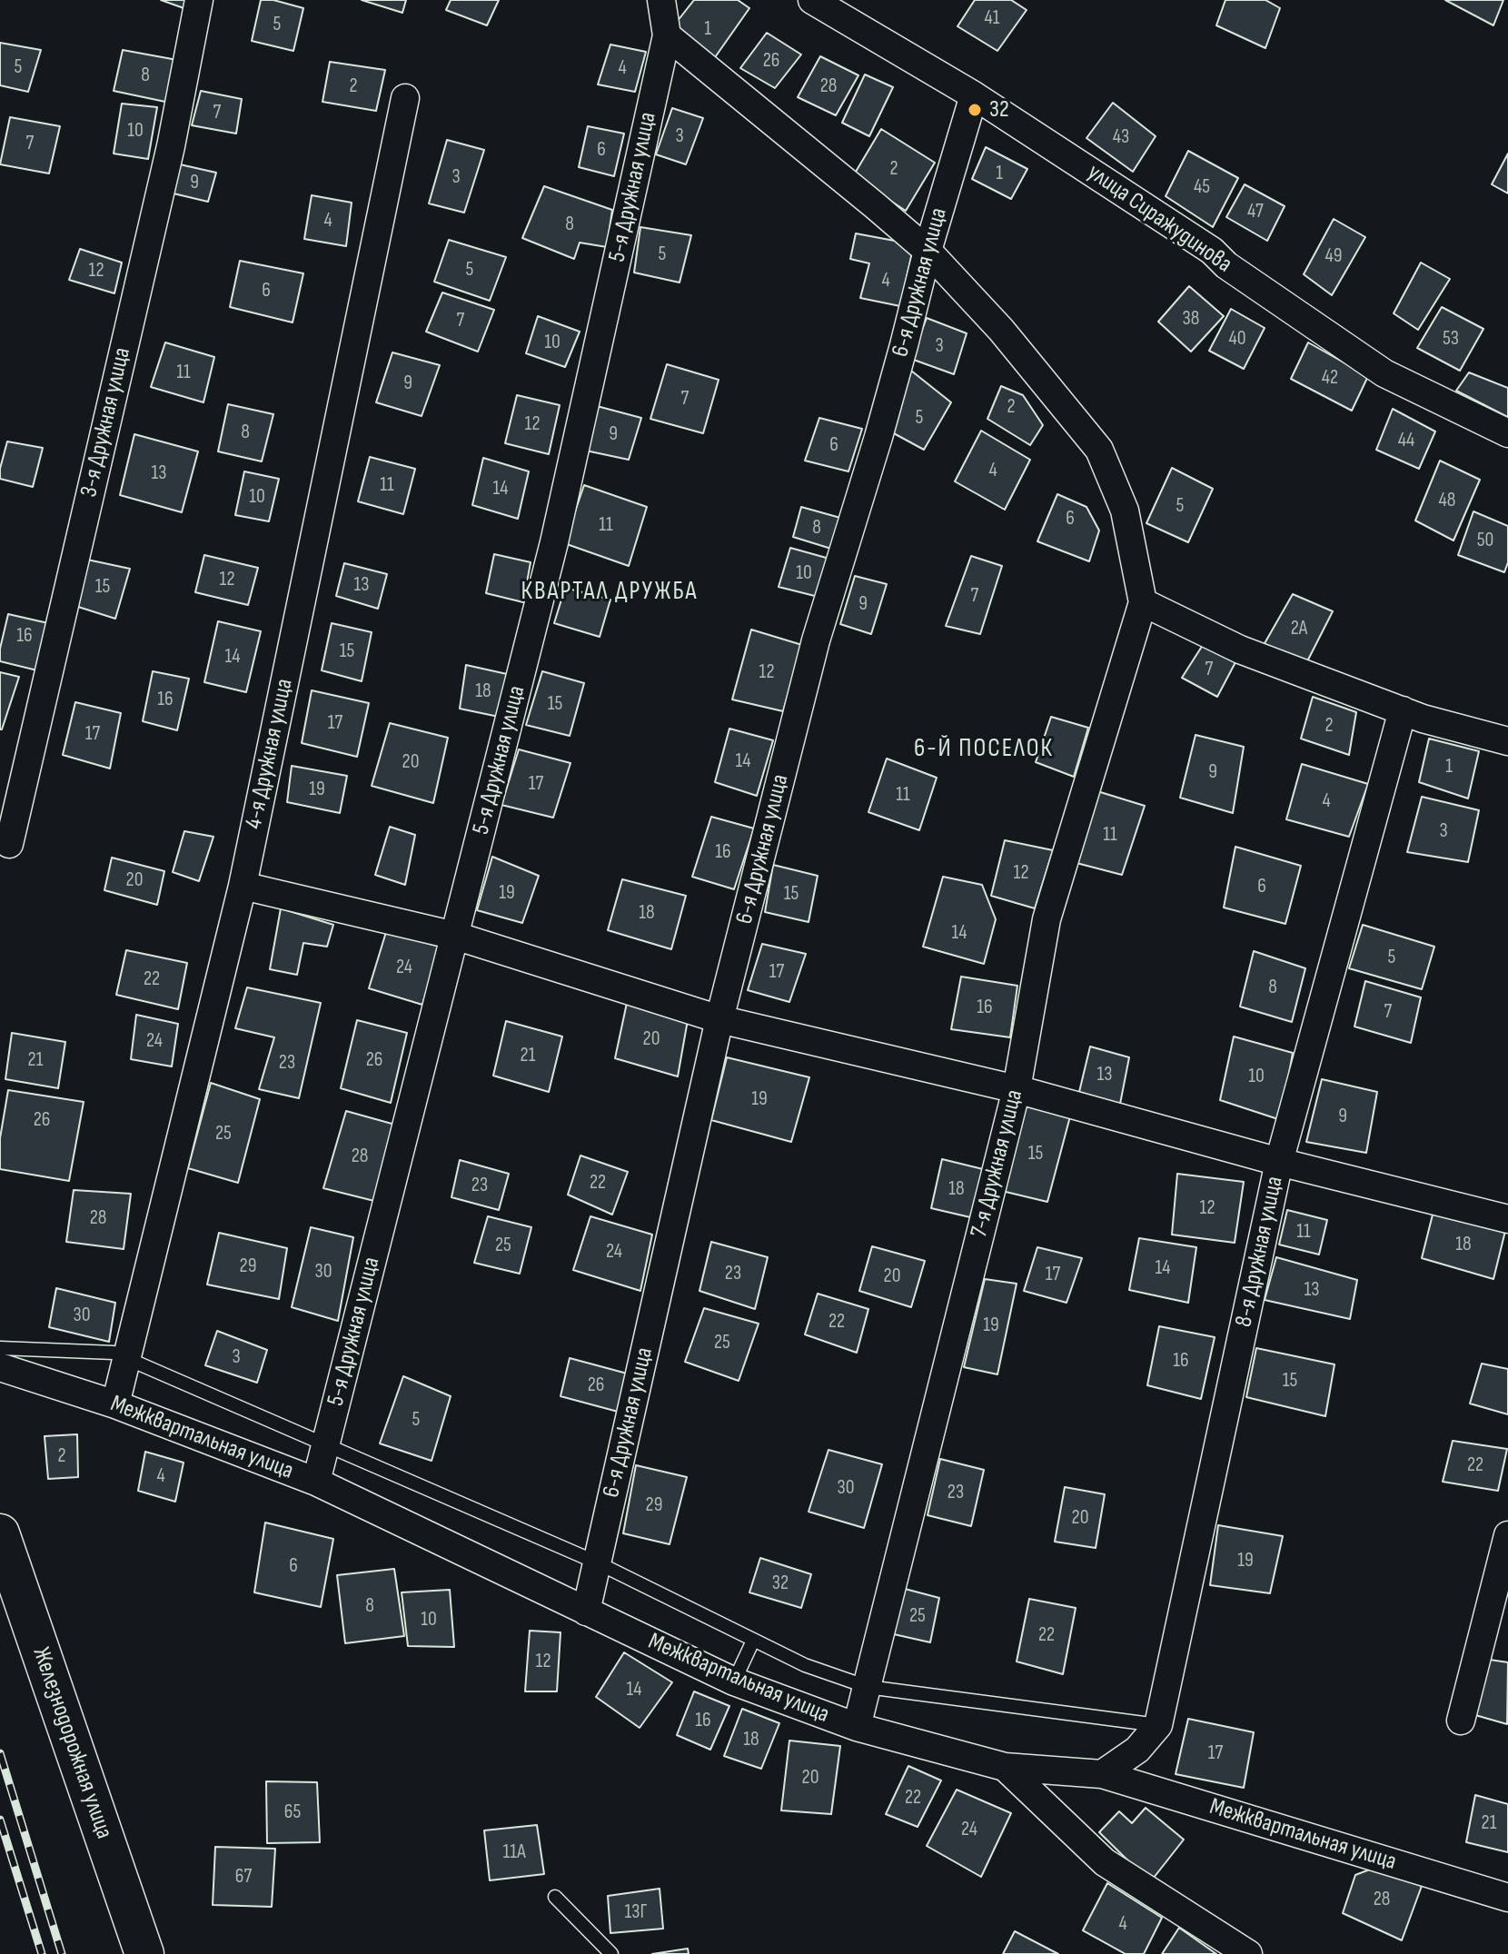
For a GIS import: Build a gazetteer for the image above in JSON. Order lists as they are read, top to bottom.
{
  "streets": {
    "street": [
      "5-я Дружная улица",
      "улица Сиражудинова",
      "6-я Дружная улица",
      "3-я Дружная улица",
      "4-я Дружная улица",
      "7-я Дружная улица",
      "8-я Дружная улица",
      "Межквартальная улица",
      "Железнодорожная улица"
    ]
  },
  "crossings": [
    ["5-я Дружная улица", "Межквартальная улица"],
    ["улица Сиражудинова", "6-я Дружная улица"],
    ["6-я Дружная улица", "Межквартальная улица"],
    ["4-я Дружная улица", "Межквартальная улица"],
    ["7-я Дружная улица", "Межквартальная улица"],
    ["8-я Дружная улица", "Межквартальная улица"]
  ],
  "districts": ["КВАРТАЛ ДРУЖБА", "6-Й ПОСЕЛОК"],
  "places": ["32"],
  "house_numbers": [
    "41",
    "5",
    "1",
    "26",
    "5",
    "4",
    "8",
    "2",
    "28",
    "7",
    "10",
    "3",
    "43",
    "7",
    "6",
    "2",
    "1",
    "3",
    "9",
    "45",
    "47",
    "4",
    "8",
    "5",
    "49",
    "5",
    "12",
    "4",
    "6",
    "38",
    "7",
    "40",
    "53",
    "10",
    "3",
    "11",
    "42",
    "9",
    "7",
    "2",
    "5",
    "12",
    "8",
    "9",
    "44",
    "6",
    "4",
    "13",
    "11",
    "14",
    "10",
    "48",
    "5",
    "6",
    "11",
    "8",
    "50",
    "10",
    "12",
    "13",
    "15",
    "7",
    "9",
    "2А",
    "16",
    "15",
    "14",
    "7",
    "12",
    "18",
    "16",
    "15",
    "17",
    "2",
    "17",
    "14",
    "20",
    "1",
    "9",
    "17",
    "19",
    "11",
    "4",
    "3",
    "11",
    "16",
    "12",
    "20",
    "6",
    "19",
    "15",
    "18",
    "14",
    "5",
    "24",
    "17",
    "22",
    "8",
    "16",
    "7",
    "20",
    "24",
    "21",
    "21",
    "26",
    "23",
    "13",
    "10",
    "19",
    "9",
    "26",
    "25",
    "15",
    "28",
    "22",
    "23",
    "18",
    "12",
    "28",
    "11",
    "18",
    "25",
    "24",
    "29",
    "14",
    "30",
    "23",
    "17",
    "20",
    "13",
    "30",
    "22",
    "19",
    "25",
    "3",
    "16",
    "15",
    "26",
    "5",
    "2",
    "22",
    "4",
    "30",
    "23",
    "29",
    "20",
    "19",
    "6",
    "32",
    "8",
    "25",
    "10",
    "22",
    "12",
    "14",
    "16",
    "18",
    "17",
    "20",
    "22",
    "65",
    "21",
    "24",
    "11А",
    "67",
    "28",
    "13Г",
    "4"
  ]
}
